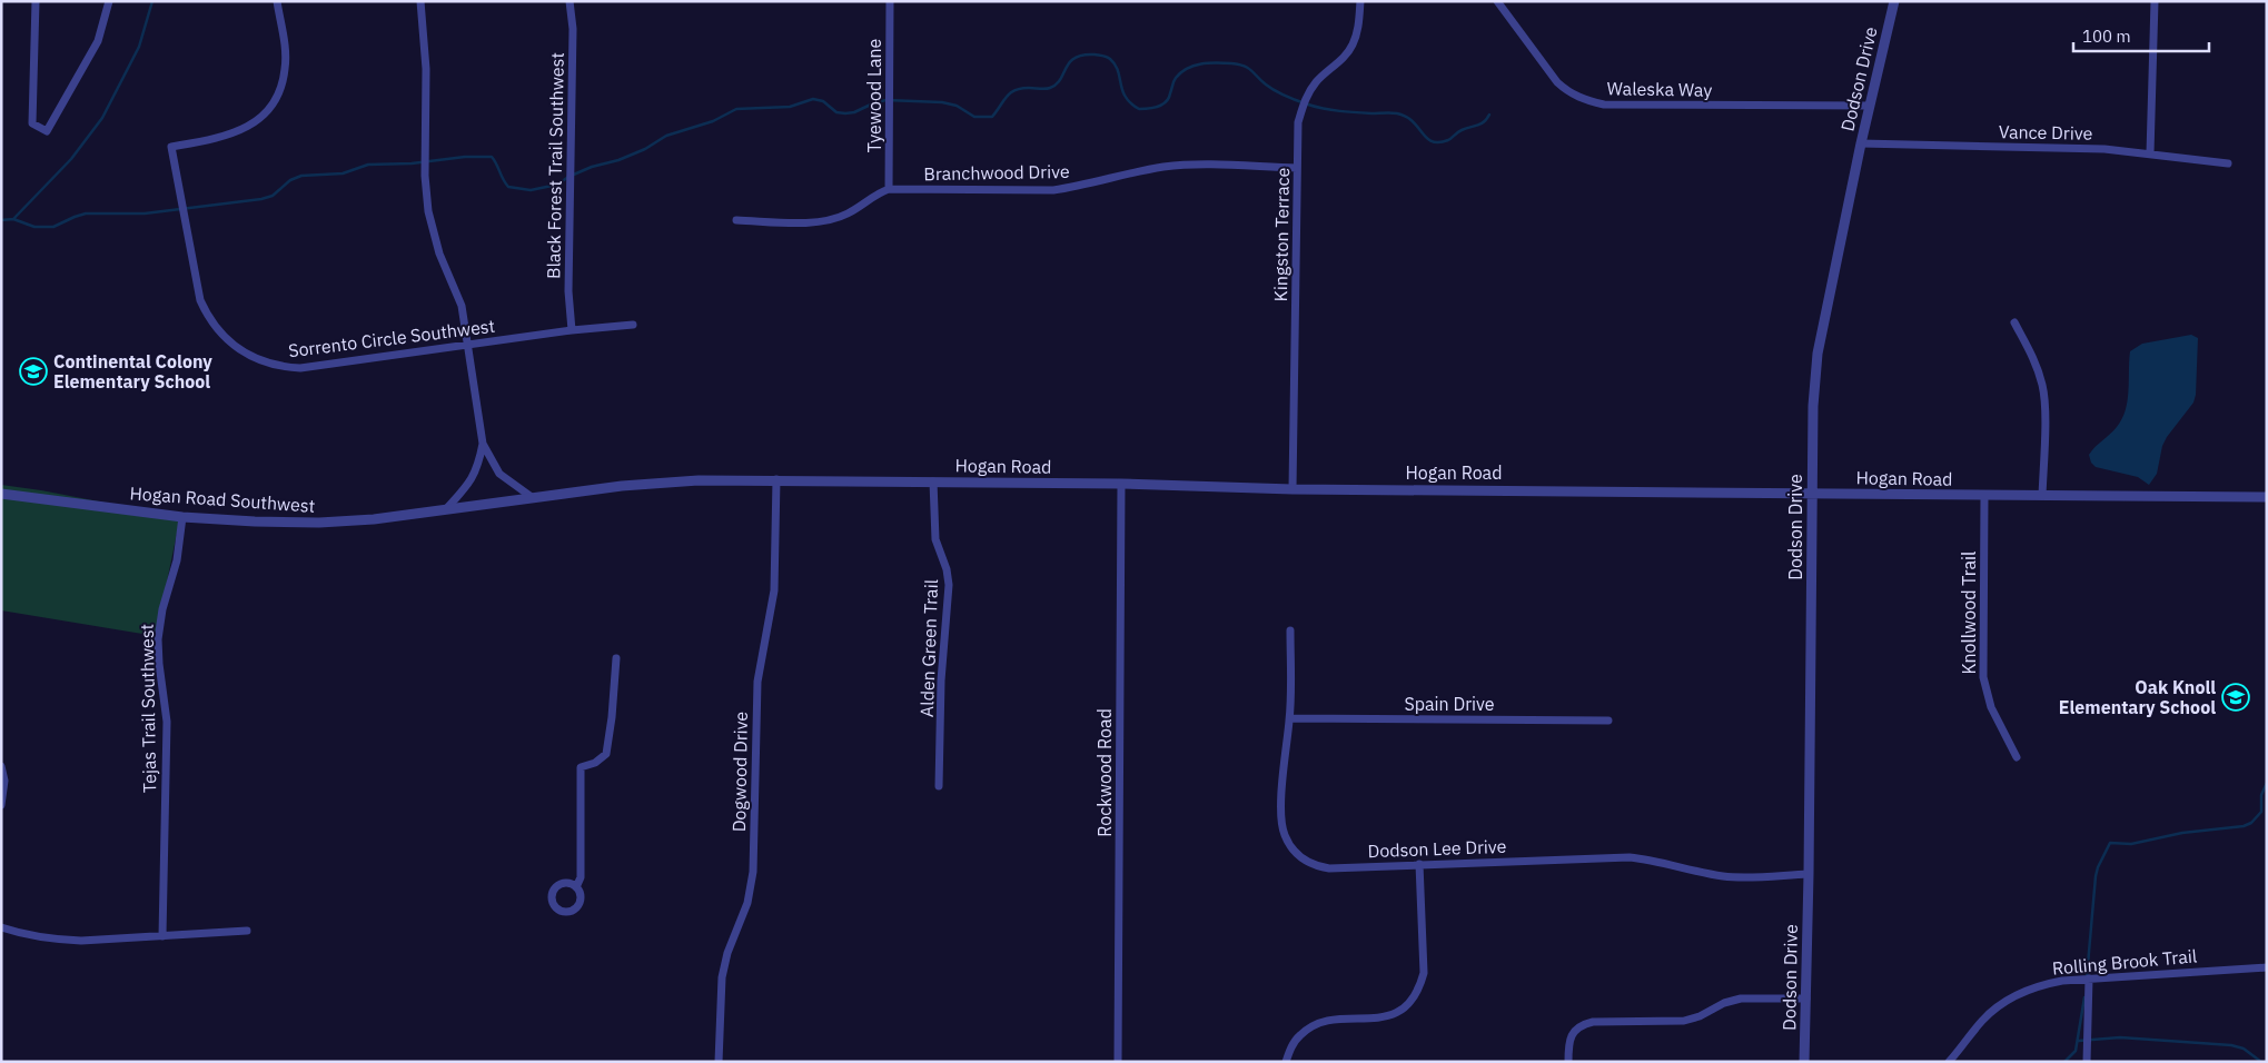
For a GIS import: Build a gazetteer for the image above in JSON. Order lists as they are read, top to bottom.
{
  "streets": {
    "street": [
      "Dodson Drive",
      "Waleska Way",
      "Tyewood Lane",
      "Vance Drive",
      "Black Forest Trail Southwest",
      "Branchwood Drive",
      "Kingston Terrace",
      "Sorrento Circle Southwest",
      "Hogan Road",
      "Hogan Road Southwest",
      "Knollwood Trail",
      "Alden Green Trail",
      "Spain Drive",
      "Tejas Trail Southwest",
      "Dogwood Drive",
      "Rockwood Road",
      "Dodson Lee Drive",
      "Rolling Brook Trail"
    ]
  },
  "crossings": [
    ["Dodson Drive", "Waleska Way"],
    ["Dodson Drive", "Vance Drive"],
    ["Dodson Drive", "Hogan Road"],
    ["Dodson Drive", "Dodson Lee Drive"],
    ["Tyewood Lane", "Branchwood Drive"],
    ["Black Forest Trail Southwest", "Sorrento Circle Southwest"],
    ["Branchwood Drive", "Kingston Terrace"],
    ["Kingston Terrace", "Hogan Road"],
    ["Hogan Road", "Hogan Road Southwest"],
    ["Hogan Road", "Knollwood Trail"],
    ["Hogan Road", "Alden Green Trail"],
    ["Hogan Road", "Dogwood Drive"],
    ["Hogan Road", "Rockwood Road"],
    ["Hogan Road Southwest", "Tejas Trail Southwest"],
    ["Spain Drive", "Dodson Lee Drive"]
  ],
  "places": {
    "school or university": ["Continental Colony Elementary School", "Oak Knoll Elementary School"]
  },
  "scale_bar": "100 m"
}
